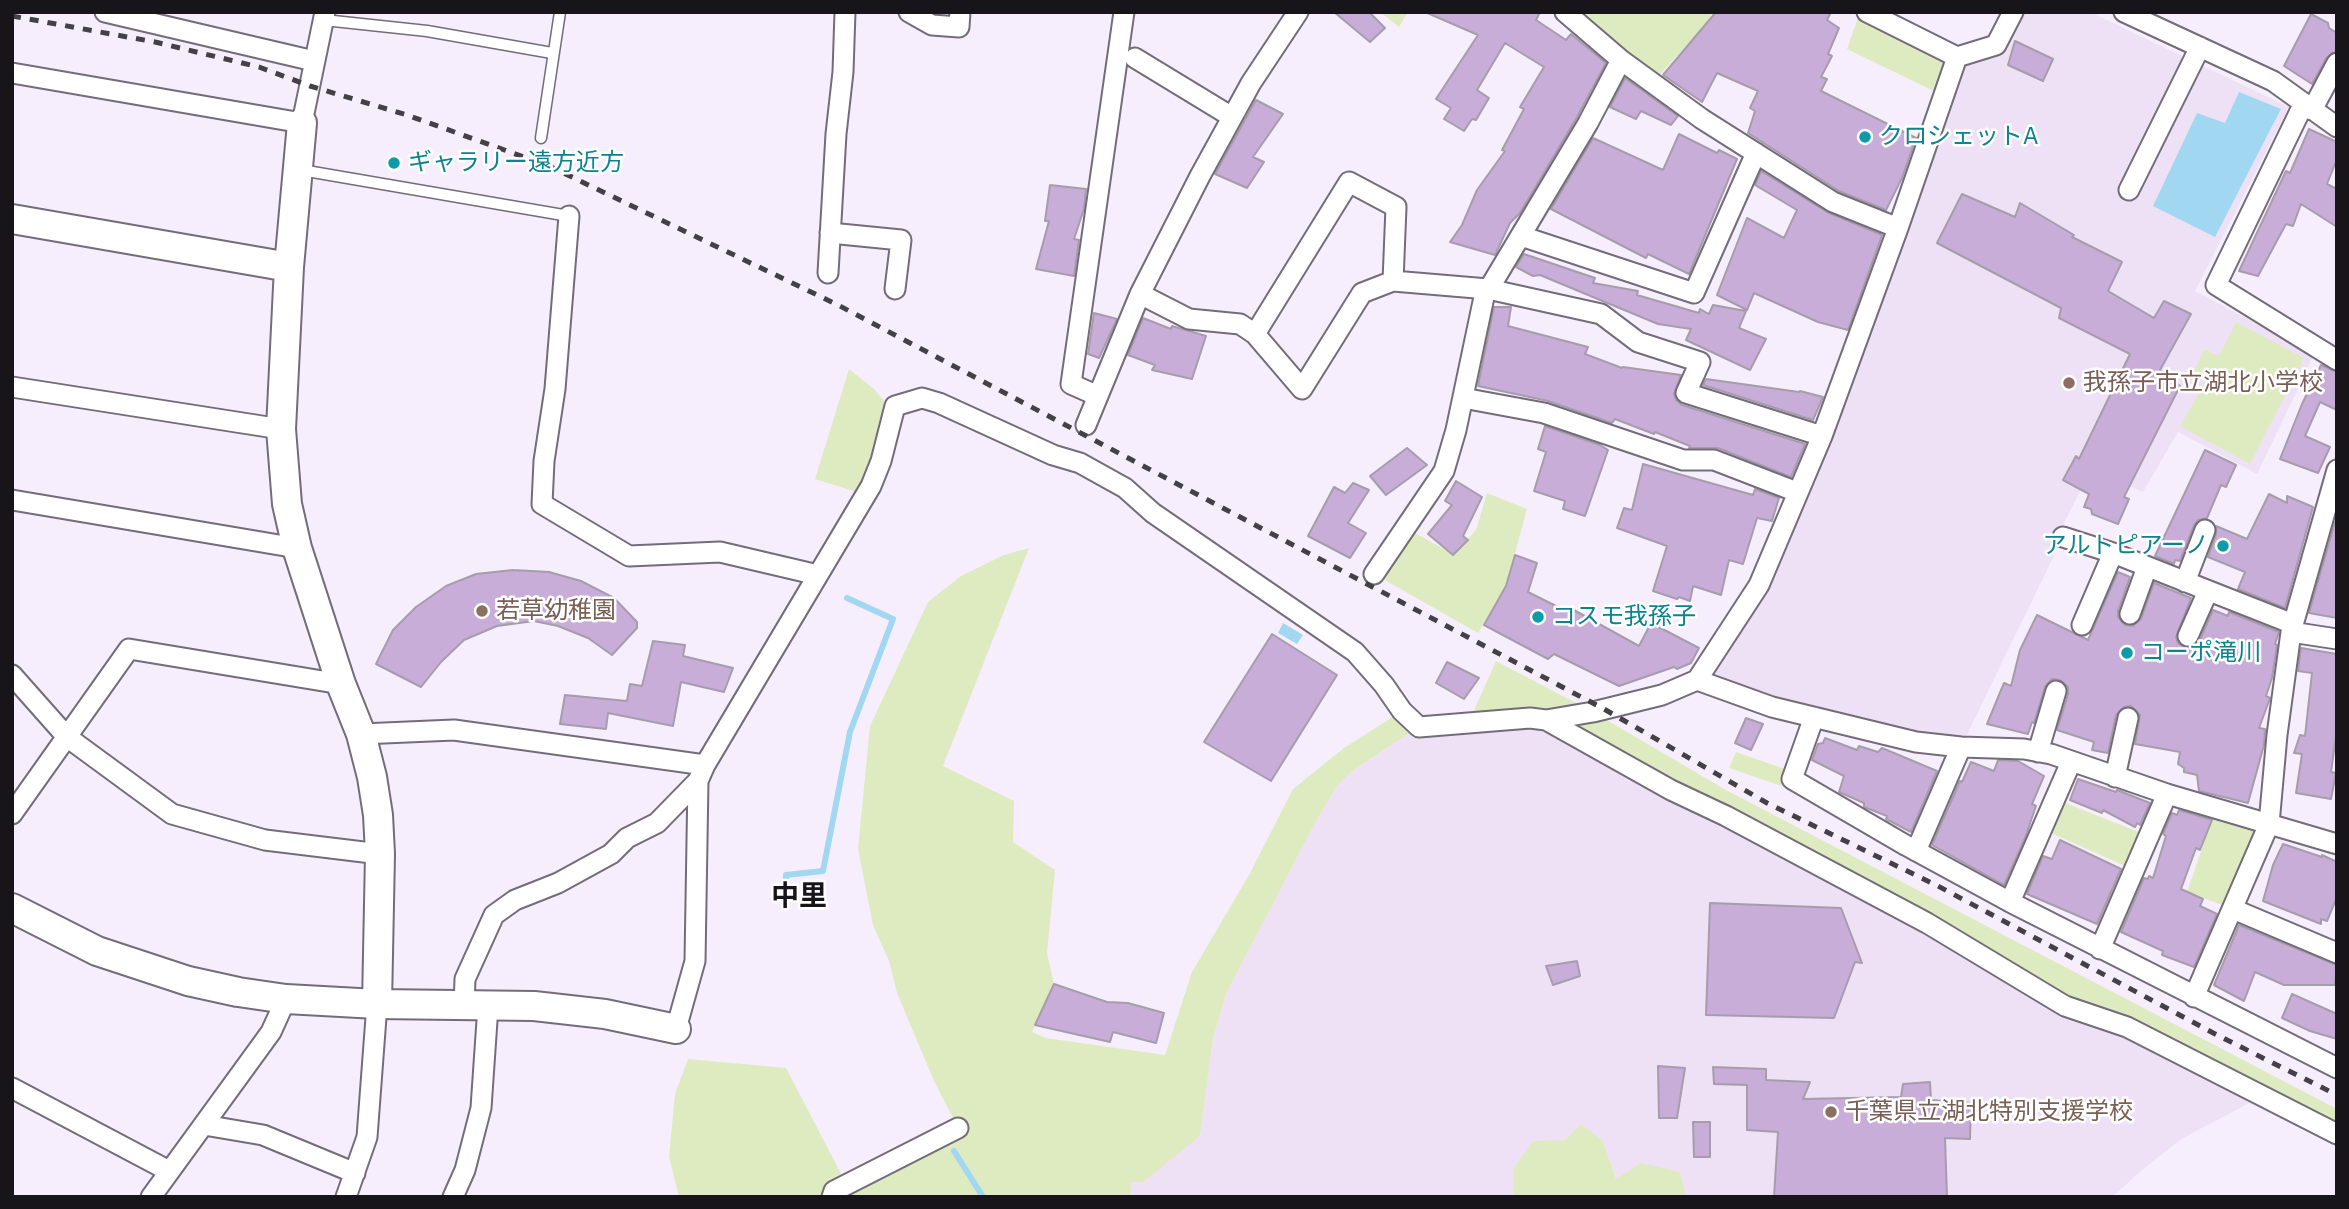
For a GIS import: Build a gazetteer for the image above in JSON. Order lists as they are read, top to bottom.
{
  "districts": ["中里"],
  "places": [
    "クロシェットA",
    "ギャラリー遠方近方",
    "我孫子市立湖北小学校",
    "アルトピアーノ",
    "若草幼稚園",
    "コスモ我孫子",
    "コーポ滝川",
    "千葉県立湖北特別支援学校"
  ]
}
